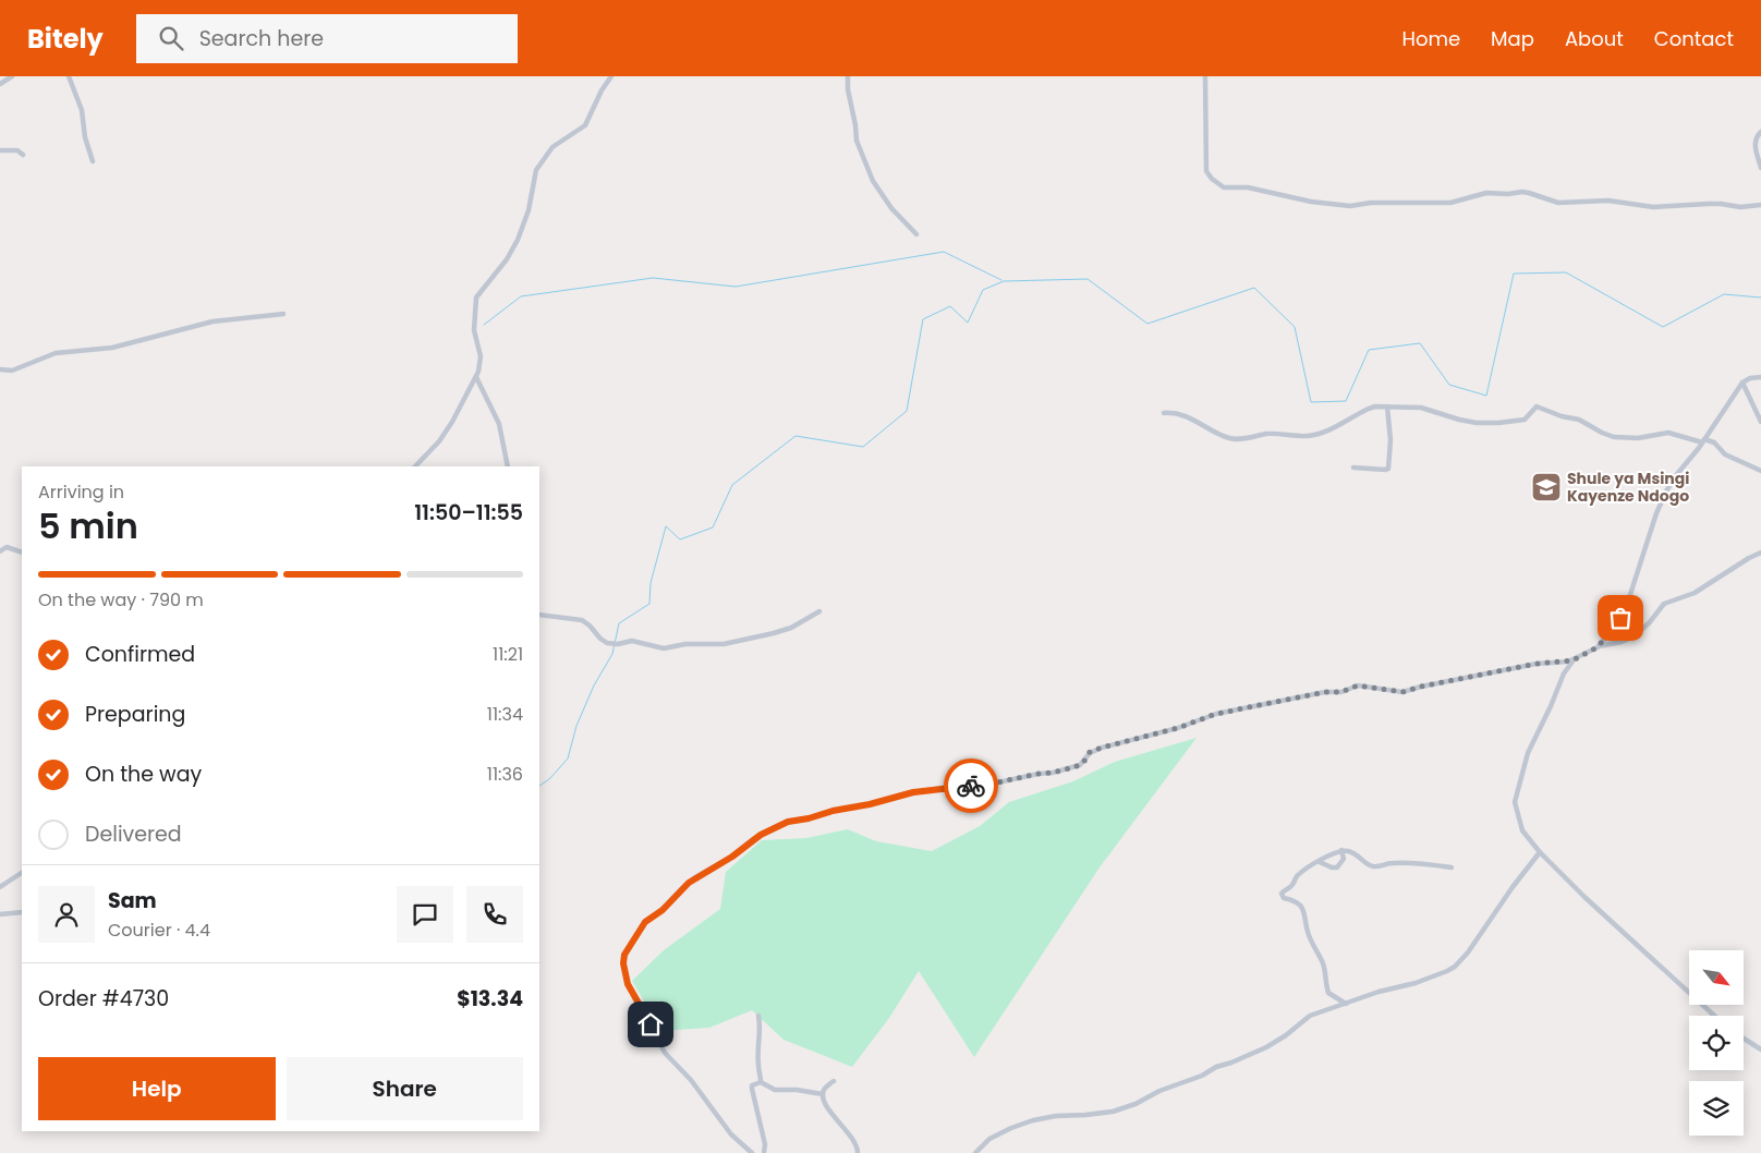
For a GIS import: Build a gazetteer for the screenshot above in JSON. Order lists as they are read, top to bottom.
{
  "places": {
    "school or university": ["Shule ya Msingi Kayenze Ndogo"]
  },
  "north": "bottom right",
  "page": {
    "header": "Bitely",
    "search": "Search here",
    "nav": [
      "Home",
      "Map",
      "About",
      "Contact"
    ],
    "heading": ["5 min", "Arriving in", "11:50–11:55"],
    "panel": [
      "Sam",
      "Courier · 4.4",
      "Order #4730",
      "$13.34"
    ],
    "bar": "On the way · 790 m",
    "list": [
      ["Confirmed", "11:21"],
      ["Preparing", "11:34"],
      ["On the way", "11:36"],
      "Delivered"
    ],
    "buttons": ["Help", "Share"]
  }
}
